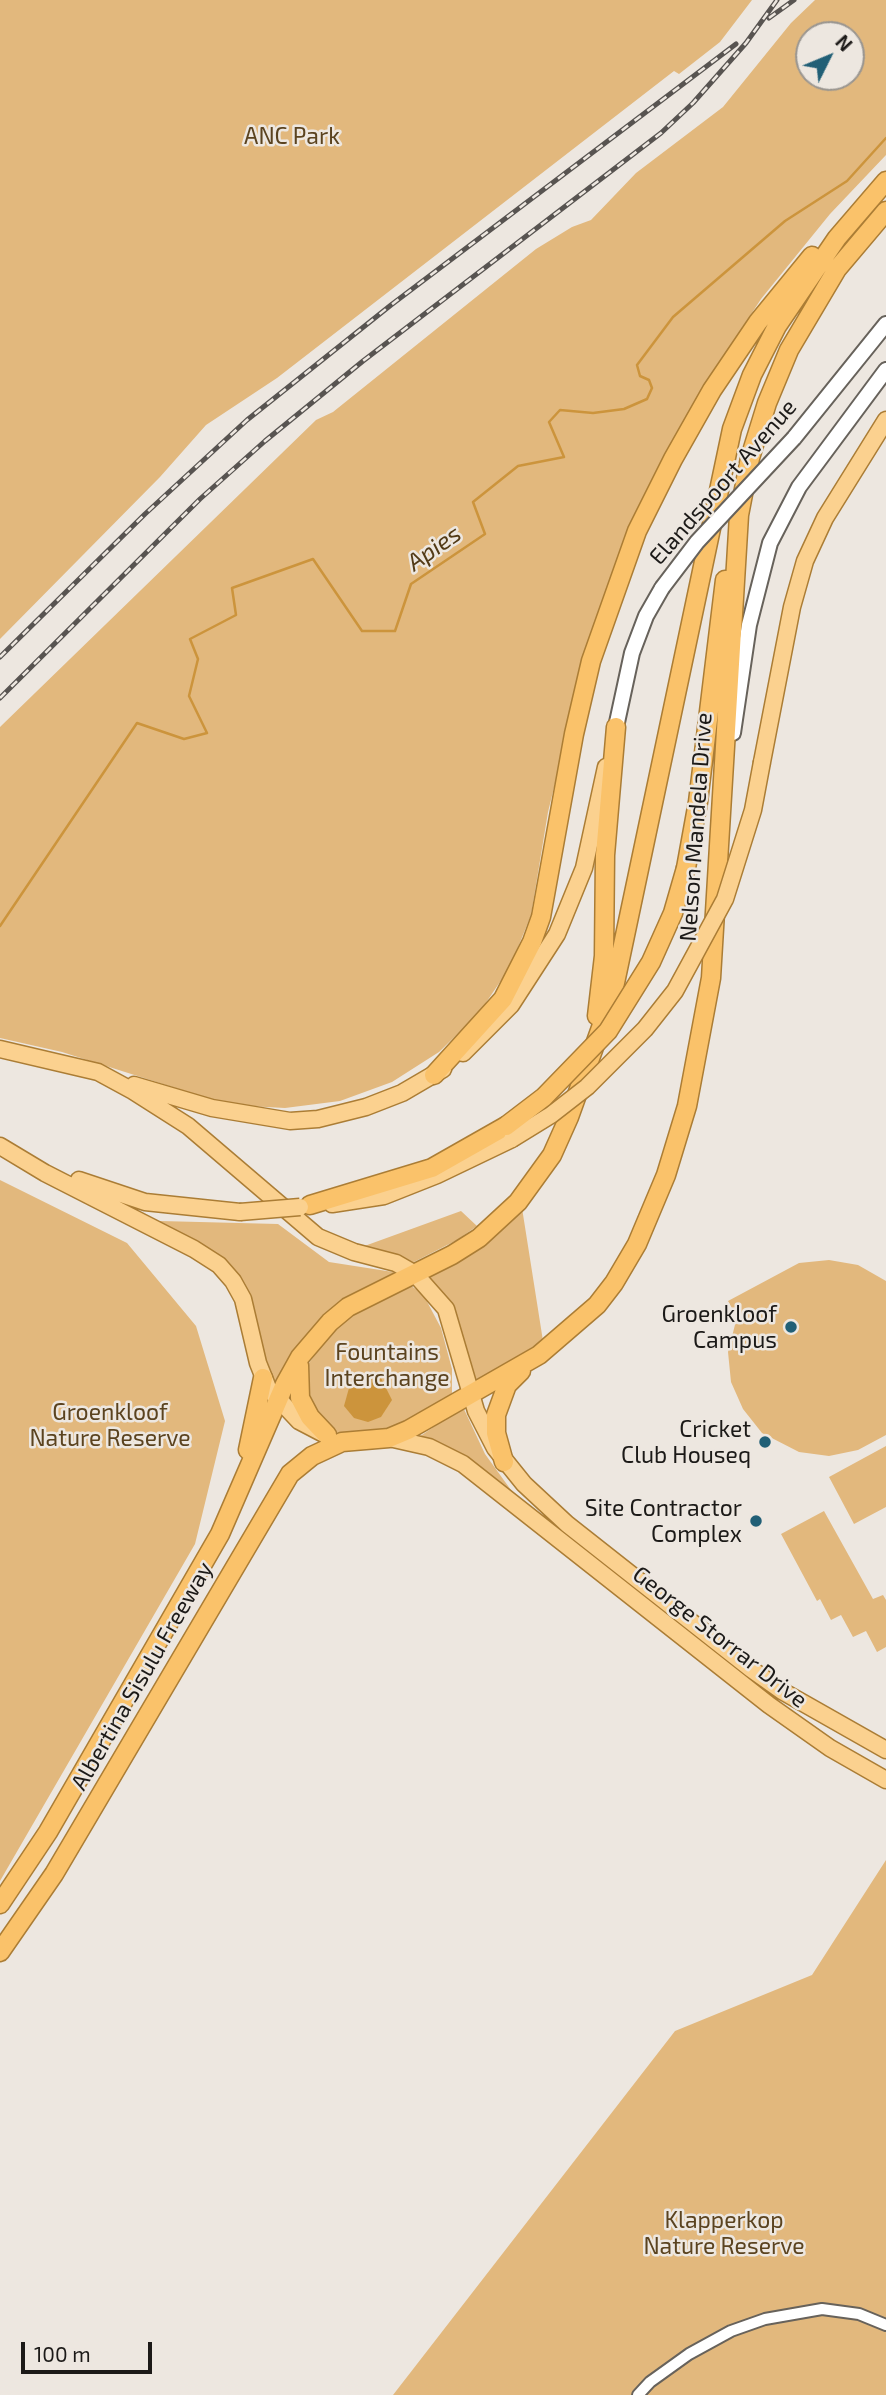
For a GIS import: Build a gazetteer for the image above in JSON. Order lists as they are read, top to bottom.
{
  "streets": {
    "highway": ["Nelson Mandela Drive", "Albertina Sisulu Freeway"],
    "main road": ["Elandspoort Avenue", "George Storrar Drive"]
  },
  "crossings": [
    ["Nelson Mandela Drive", "George Storrar Drive"],
    ["Nelson Mandela Drive", "Albertina Sisulu Freeway"],
    ["George Storrar Drive", "Albertina Sisulu Freeway"]
  ],
  "water": ["Apies"],
  "parks": [
    "ANC Park",
    "Fountains Interchange",
    "Groenkloof Nature Reserve",
    "Klapperkop Nature Reserve"
  ],
  "places": ["Groenkloof Campus", "Cricket Club Houseq", "Site Contractor Complex"],
  "scale_bar": "100 m",
  "north": "top right"
}
